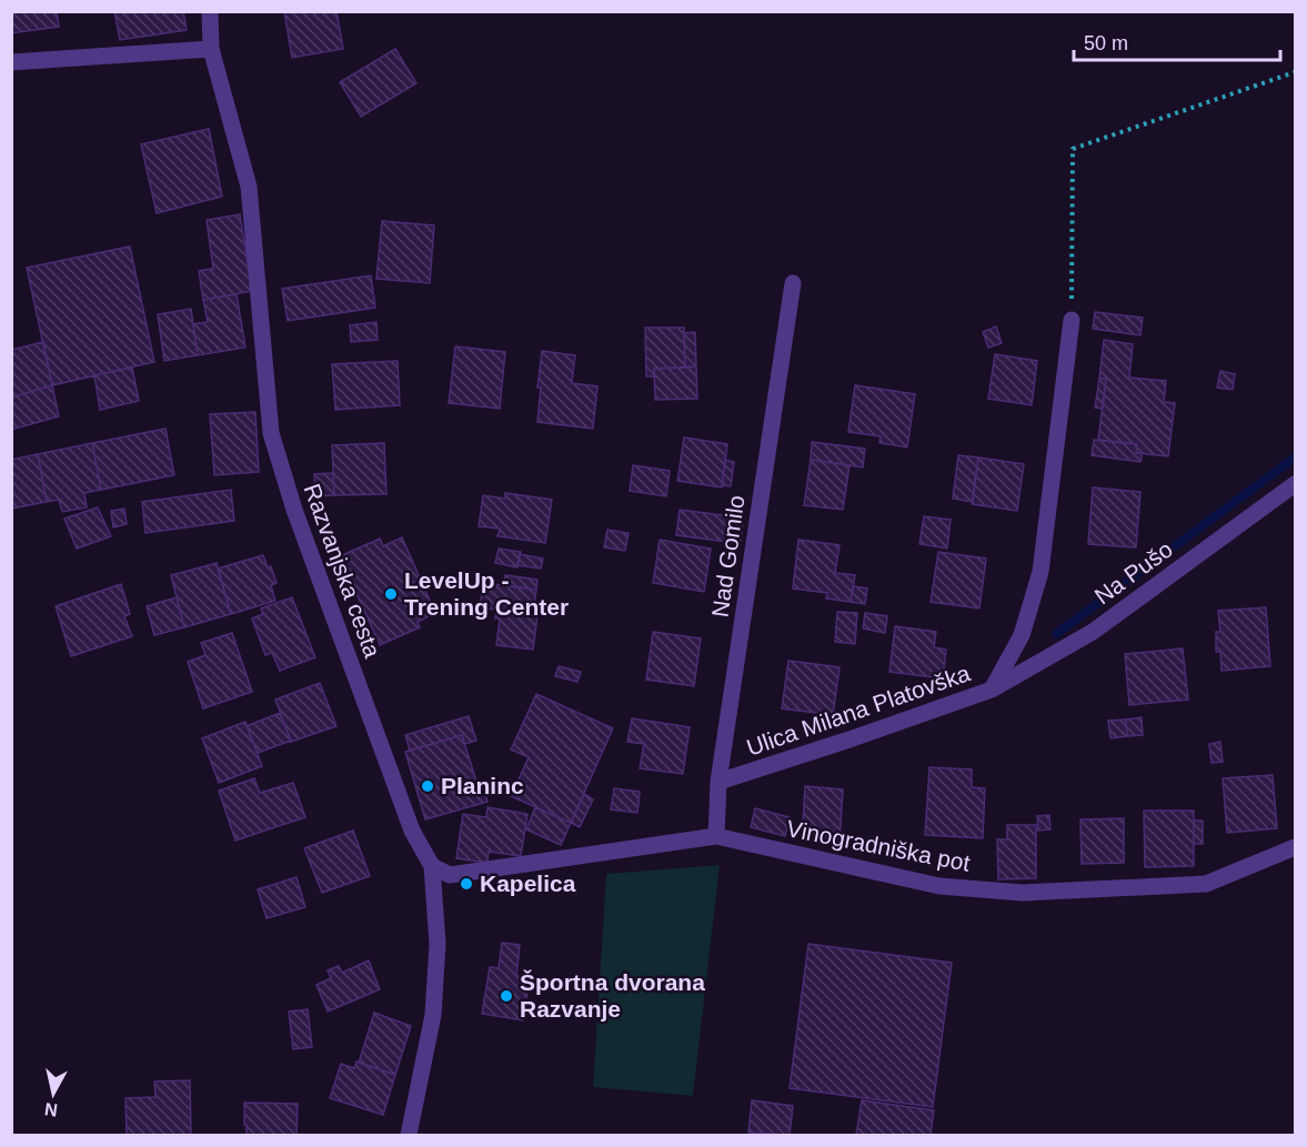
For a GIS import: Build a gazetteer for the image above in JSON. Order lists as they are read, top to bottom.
{
  "streets": {
    "street": [
      "Nad Gomilo",
      "Razvanjska cesta",
      "Na Pušo",
      "Ulica Milana Platovška",
      "Vinogradniška pot"
    ]
  },
  "crossings": [
    ["Nad Gomilo", "Ulica Milana Platovška"],
    ["Nad Gomilo", "Vinogradniška pot"],
    ["Razvanjska cesta", "Vinogradniška pot"],
    ["Na Pušo", "Ulica Milana Platovška"]
  ],
  "places": [
    "LevelUp - Trening Center",
    "Planinc",
    "Kapelica",
    "Športna dvorana Razvanje"
  ],
  "scale_bar": "50 m",
  "north": "bottom"
}
